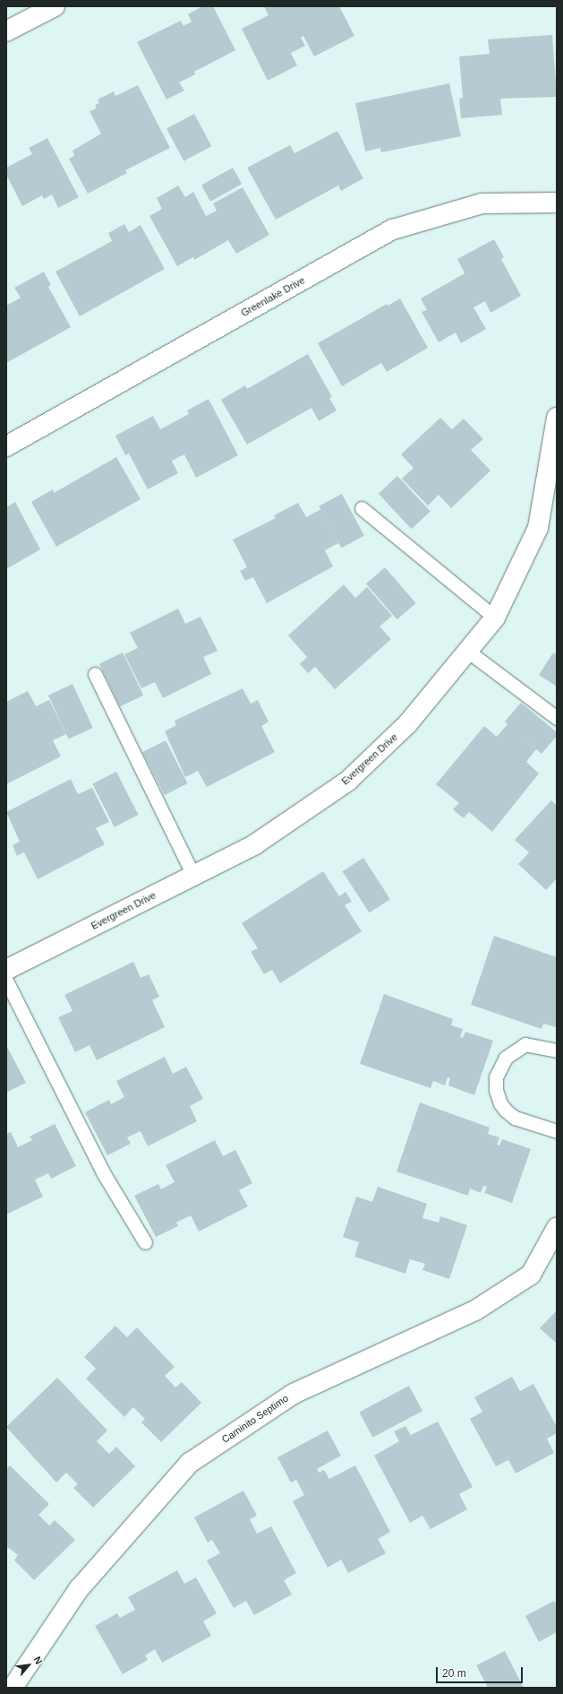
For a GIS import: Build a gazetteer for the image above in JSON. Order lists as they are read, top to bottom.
{
  "streets": {
    "street": ["Greenlake Drive", "Evergreen Drive", "Caminito Septimo"]
  },
  "scale_bar": "20 m",
  "north": "top right"
}
